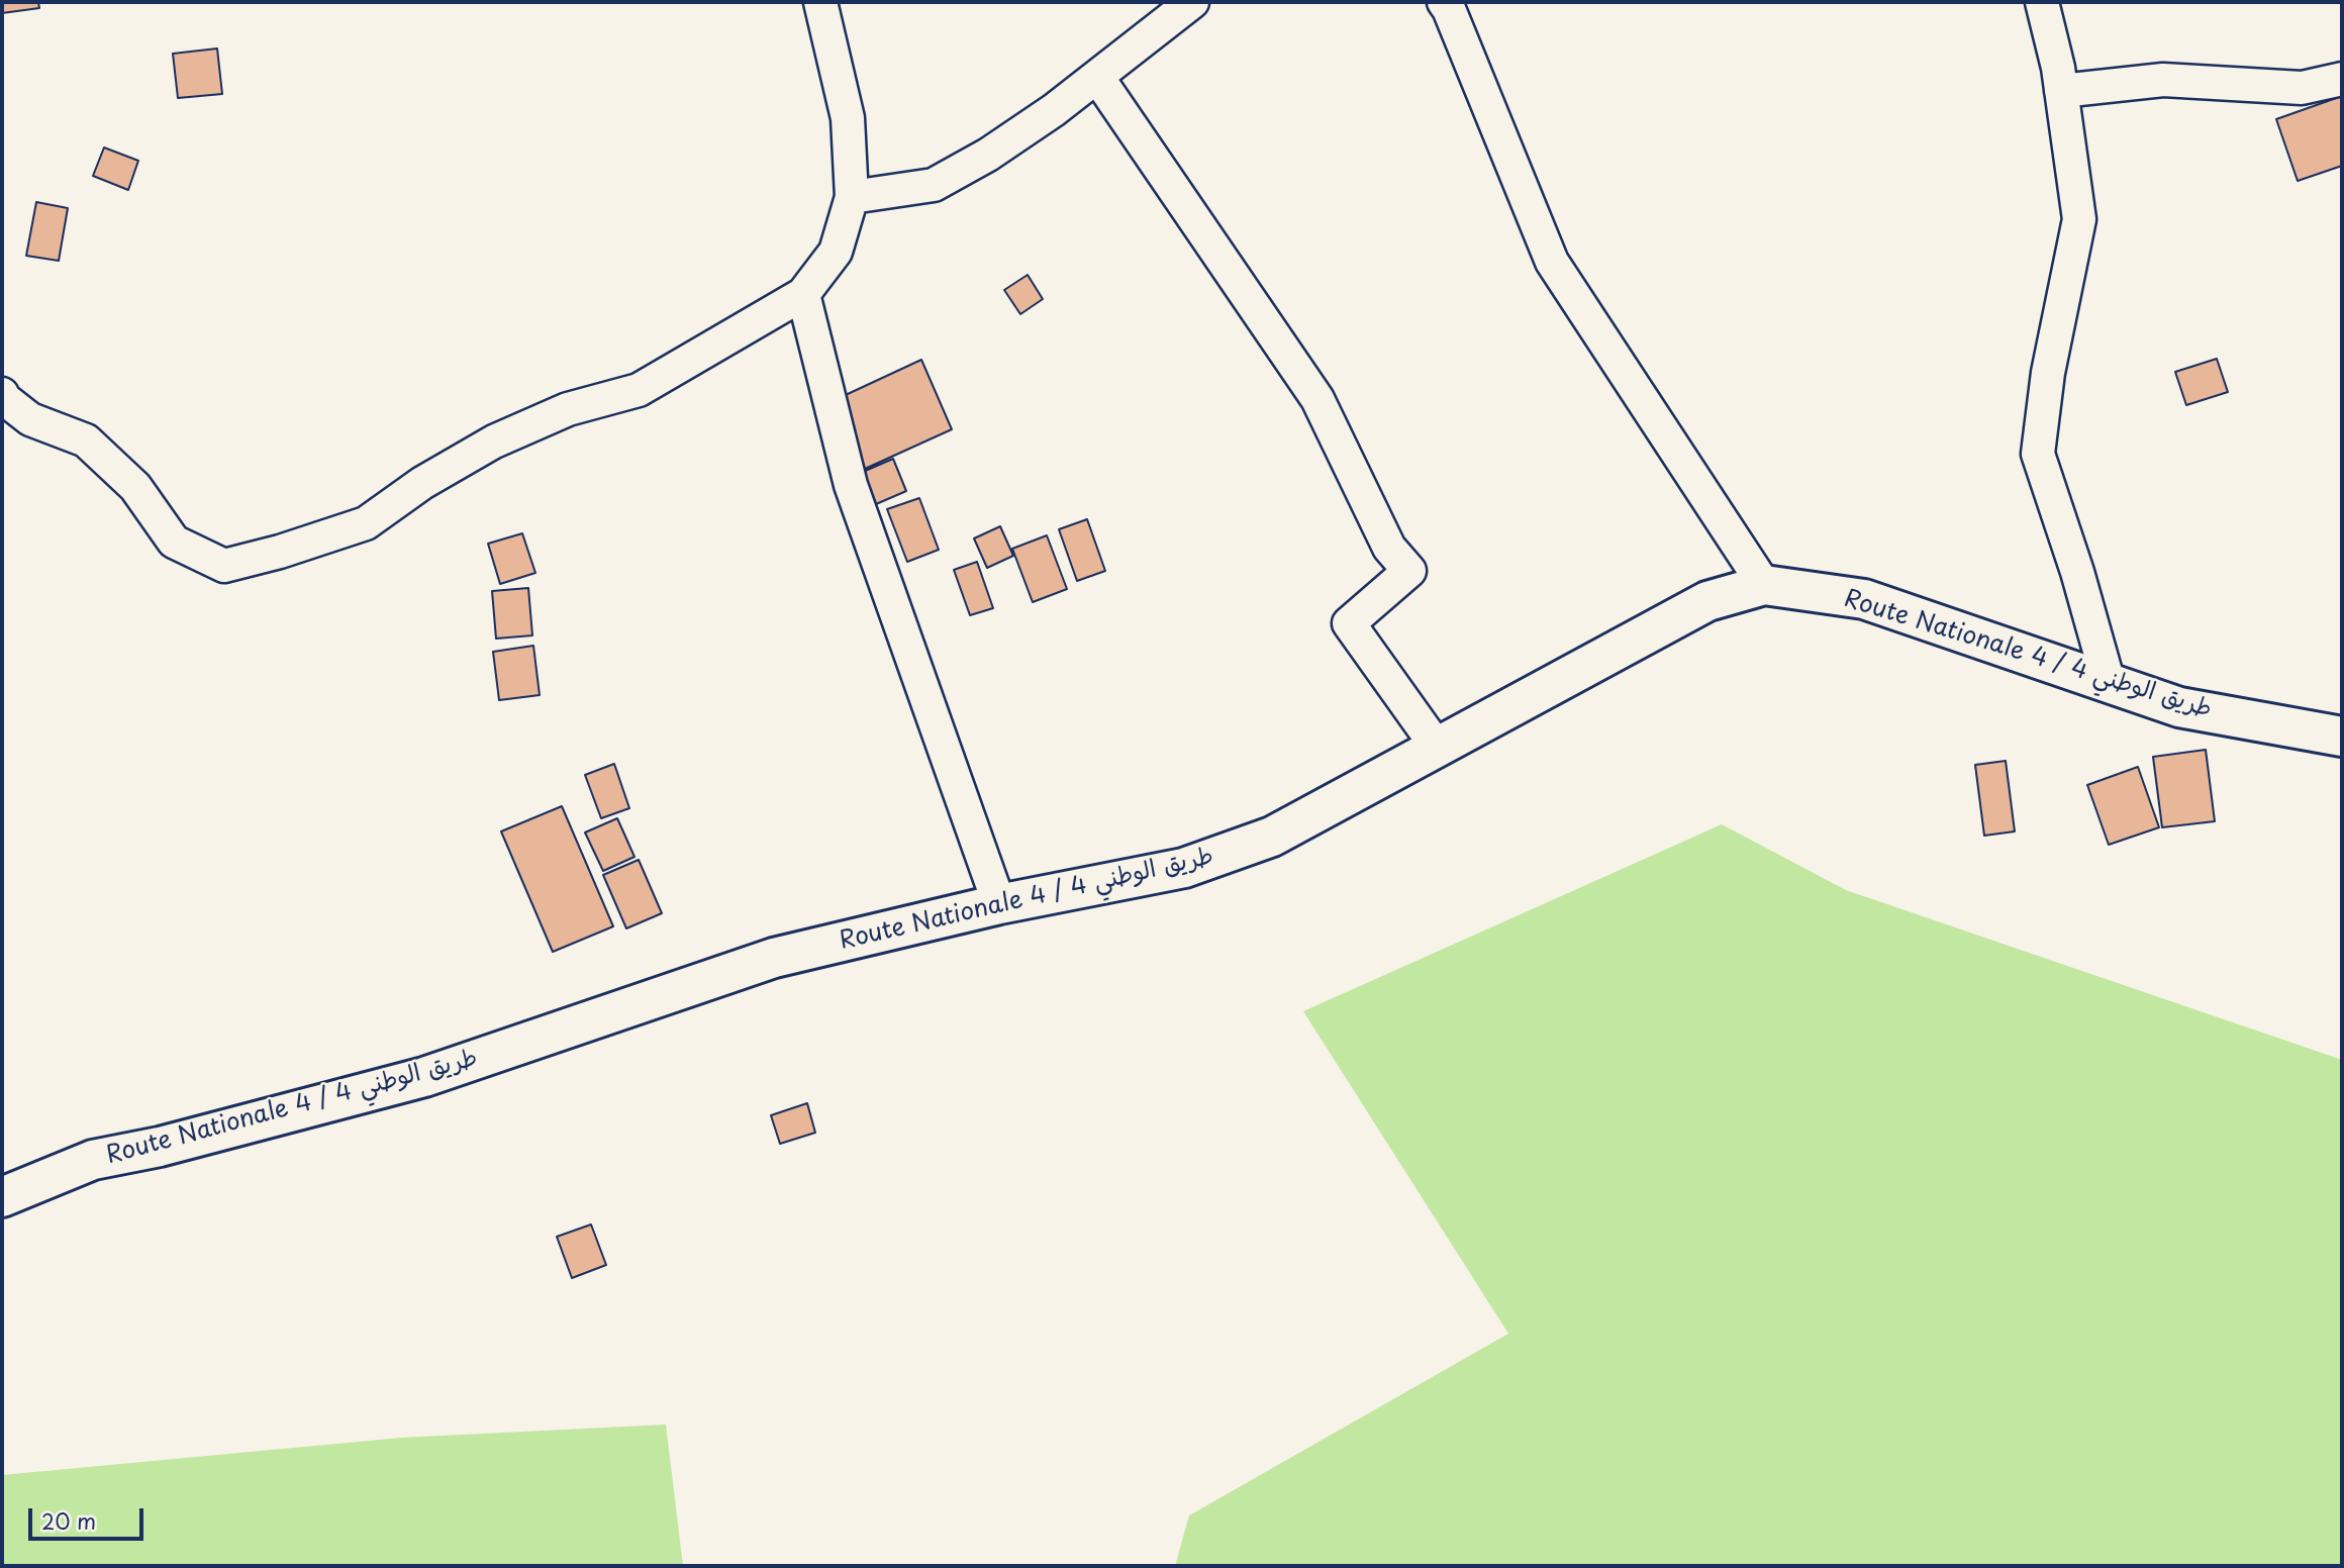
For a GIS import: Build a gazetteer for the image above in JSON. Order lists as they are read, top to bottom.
{
  "streets": {
    "main road": ["Route Nationale 4 / طريق الوطني 4"]
  },
  "scale_bar": "20 m"
}
